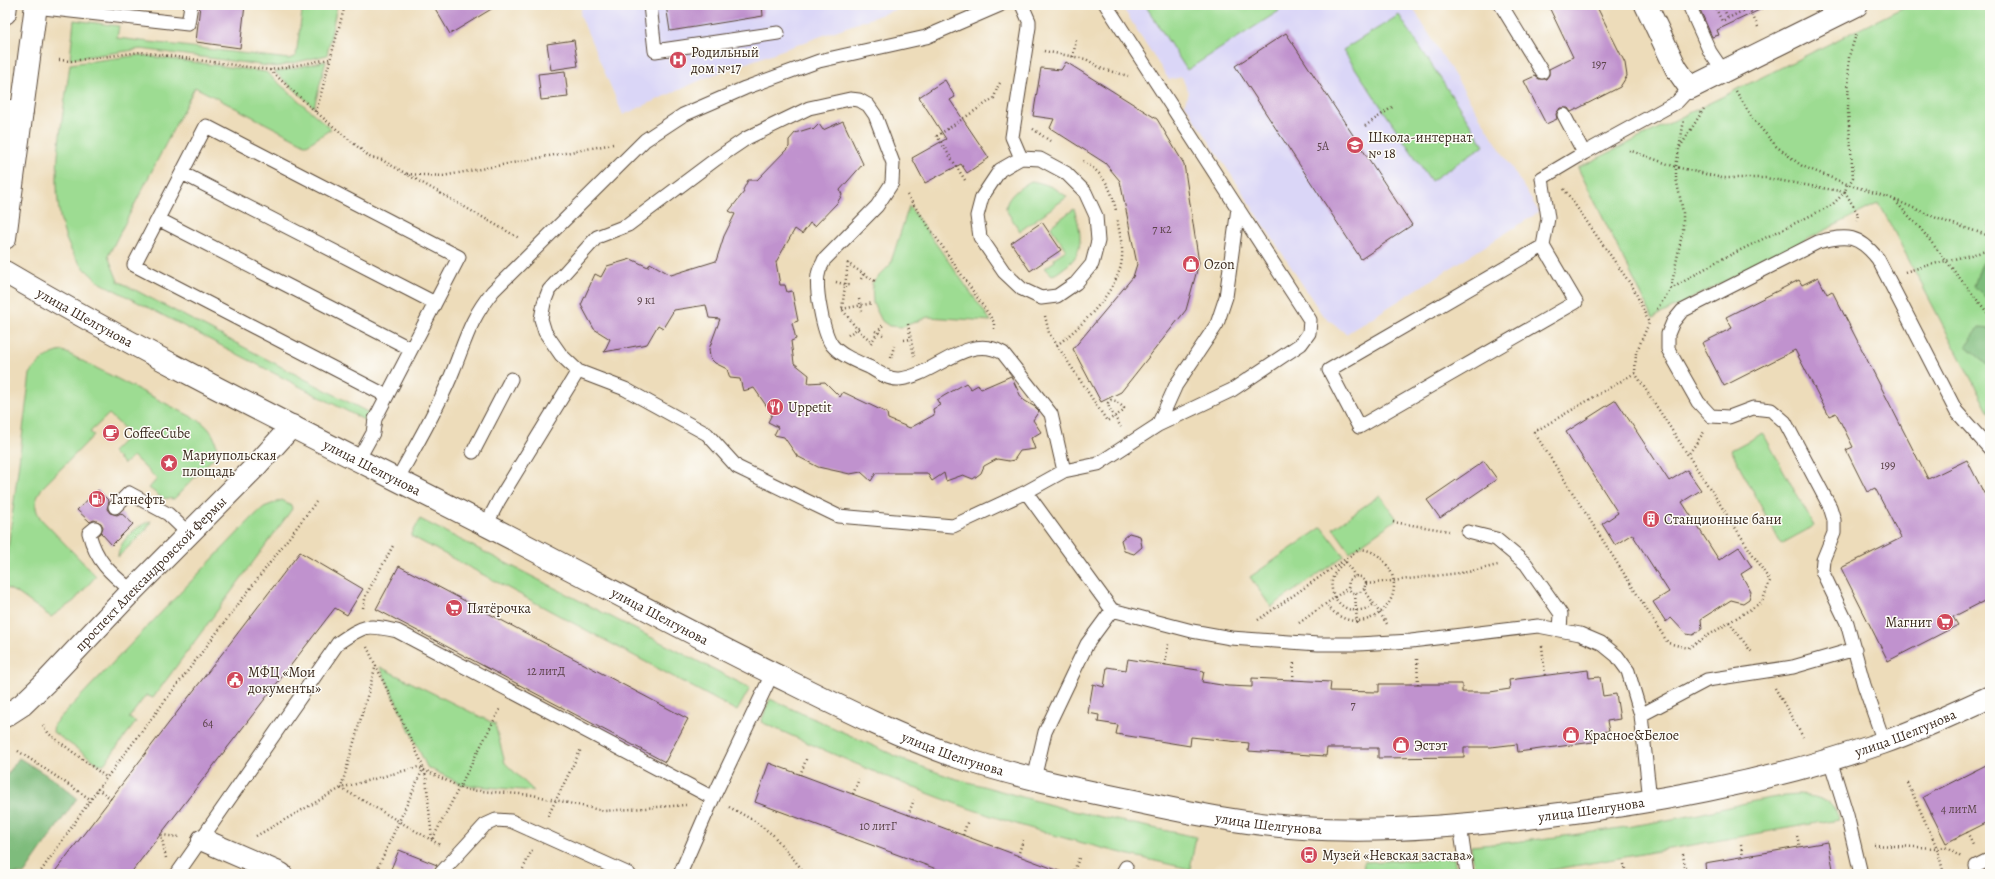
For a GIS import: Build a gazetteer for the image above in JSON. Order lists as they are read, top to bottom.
{
  "streets": {
    "street": ["улица Шелгунова", "проспект Александровской Фермы"]
  },
  "crossings": [
    ["улица Шелгунова", "проспект Александровской Фермы"]
  ],
  "places": {
    "hospital": ["Родильный дом №17"],
    "school or university": ["Школа-интернат № 18"],
    "shop": ["Ozon", "Красное&Белое", "Эстэт"],
    "restaurant": ["Uppetit"],
    "cafe": ["CoffeeCube"],
    "place": ["Мариупольская площадь"],
    "fuel station": ["Татнефть"],
    "building": ["Станционные бани"],
    "supermarket": ["Пятёрочка", "Магнит"],
    "public building": ["МФЦ «Мои документы»"],
    "bus stop": ["Музей «Невская застава»"]
  },
  "house_numbers": [
    "197",
    "5А",
    "7 к2",
    "9 к1",
    "199",
    "12 литД",
    "7",
    "64",
    "4 литМ",
    "10 литГ"
  ]
}
